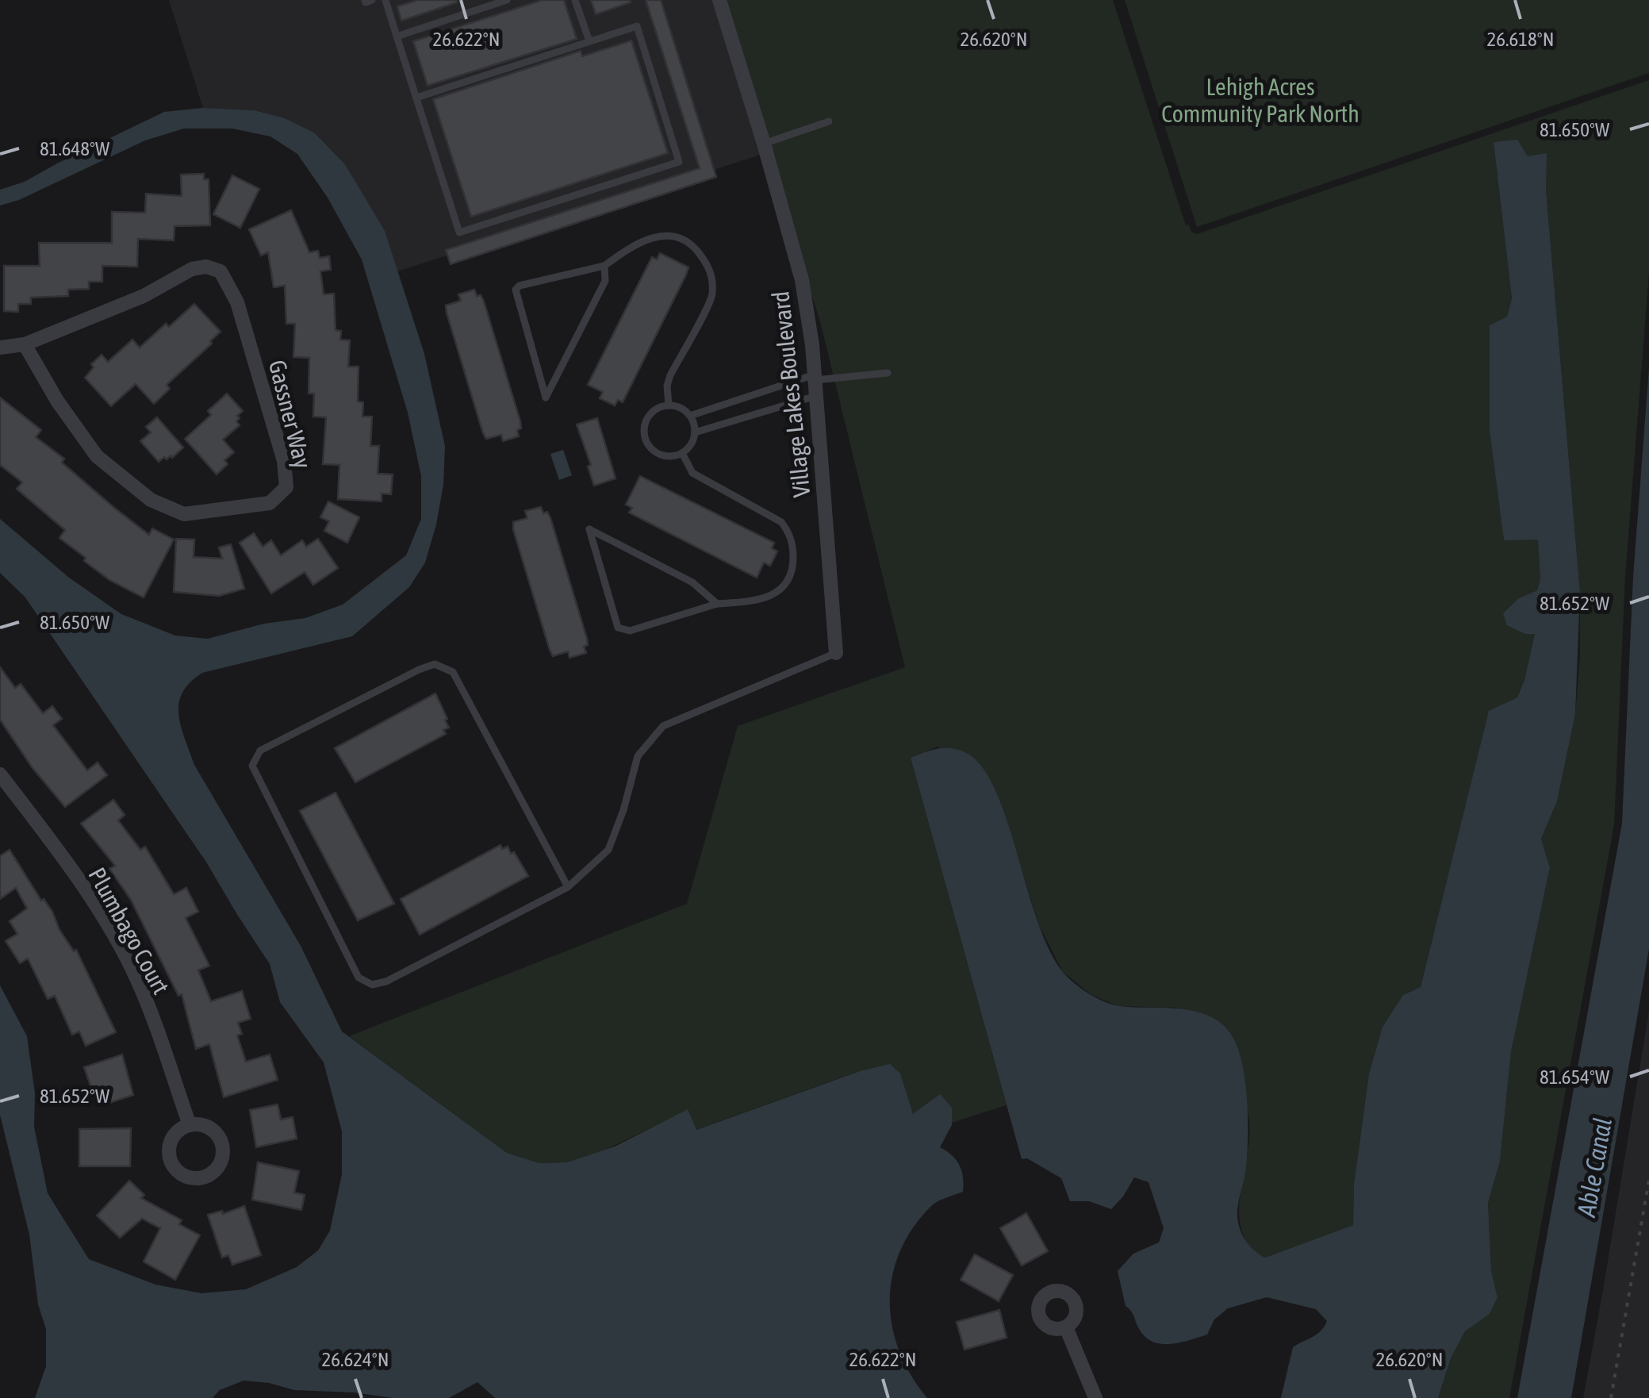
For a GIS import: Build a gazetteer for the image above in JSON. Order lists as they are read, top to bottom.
{
  "streets": {
    "street": ["Village Lakes Boulevard", "Gassner Way", "Plumbago Court"]
  },
  "water": ["Able Canal"],
  "parks": ["Lehigh Acres Community Park North"],
  "coordinates": [
    "26.622°N",
    "26.620°N",
    "26.618°N",
    "81.650°W",
    "81.648°W",
    "81.652°W",
    "81.654°W",
    "26.624°N"
  ]
}
